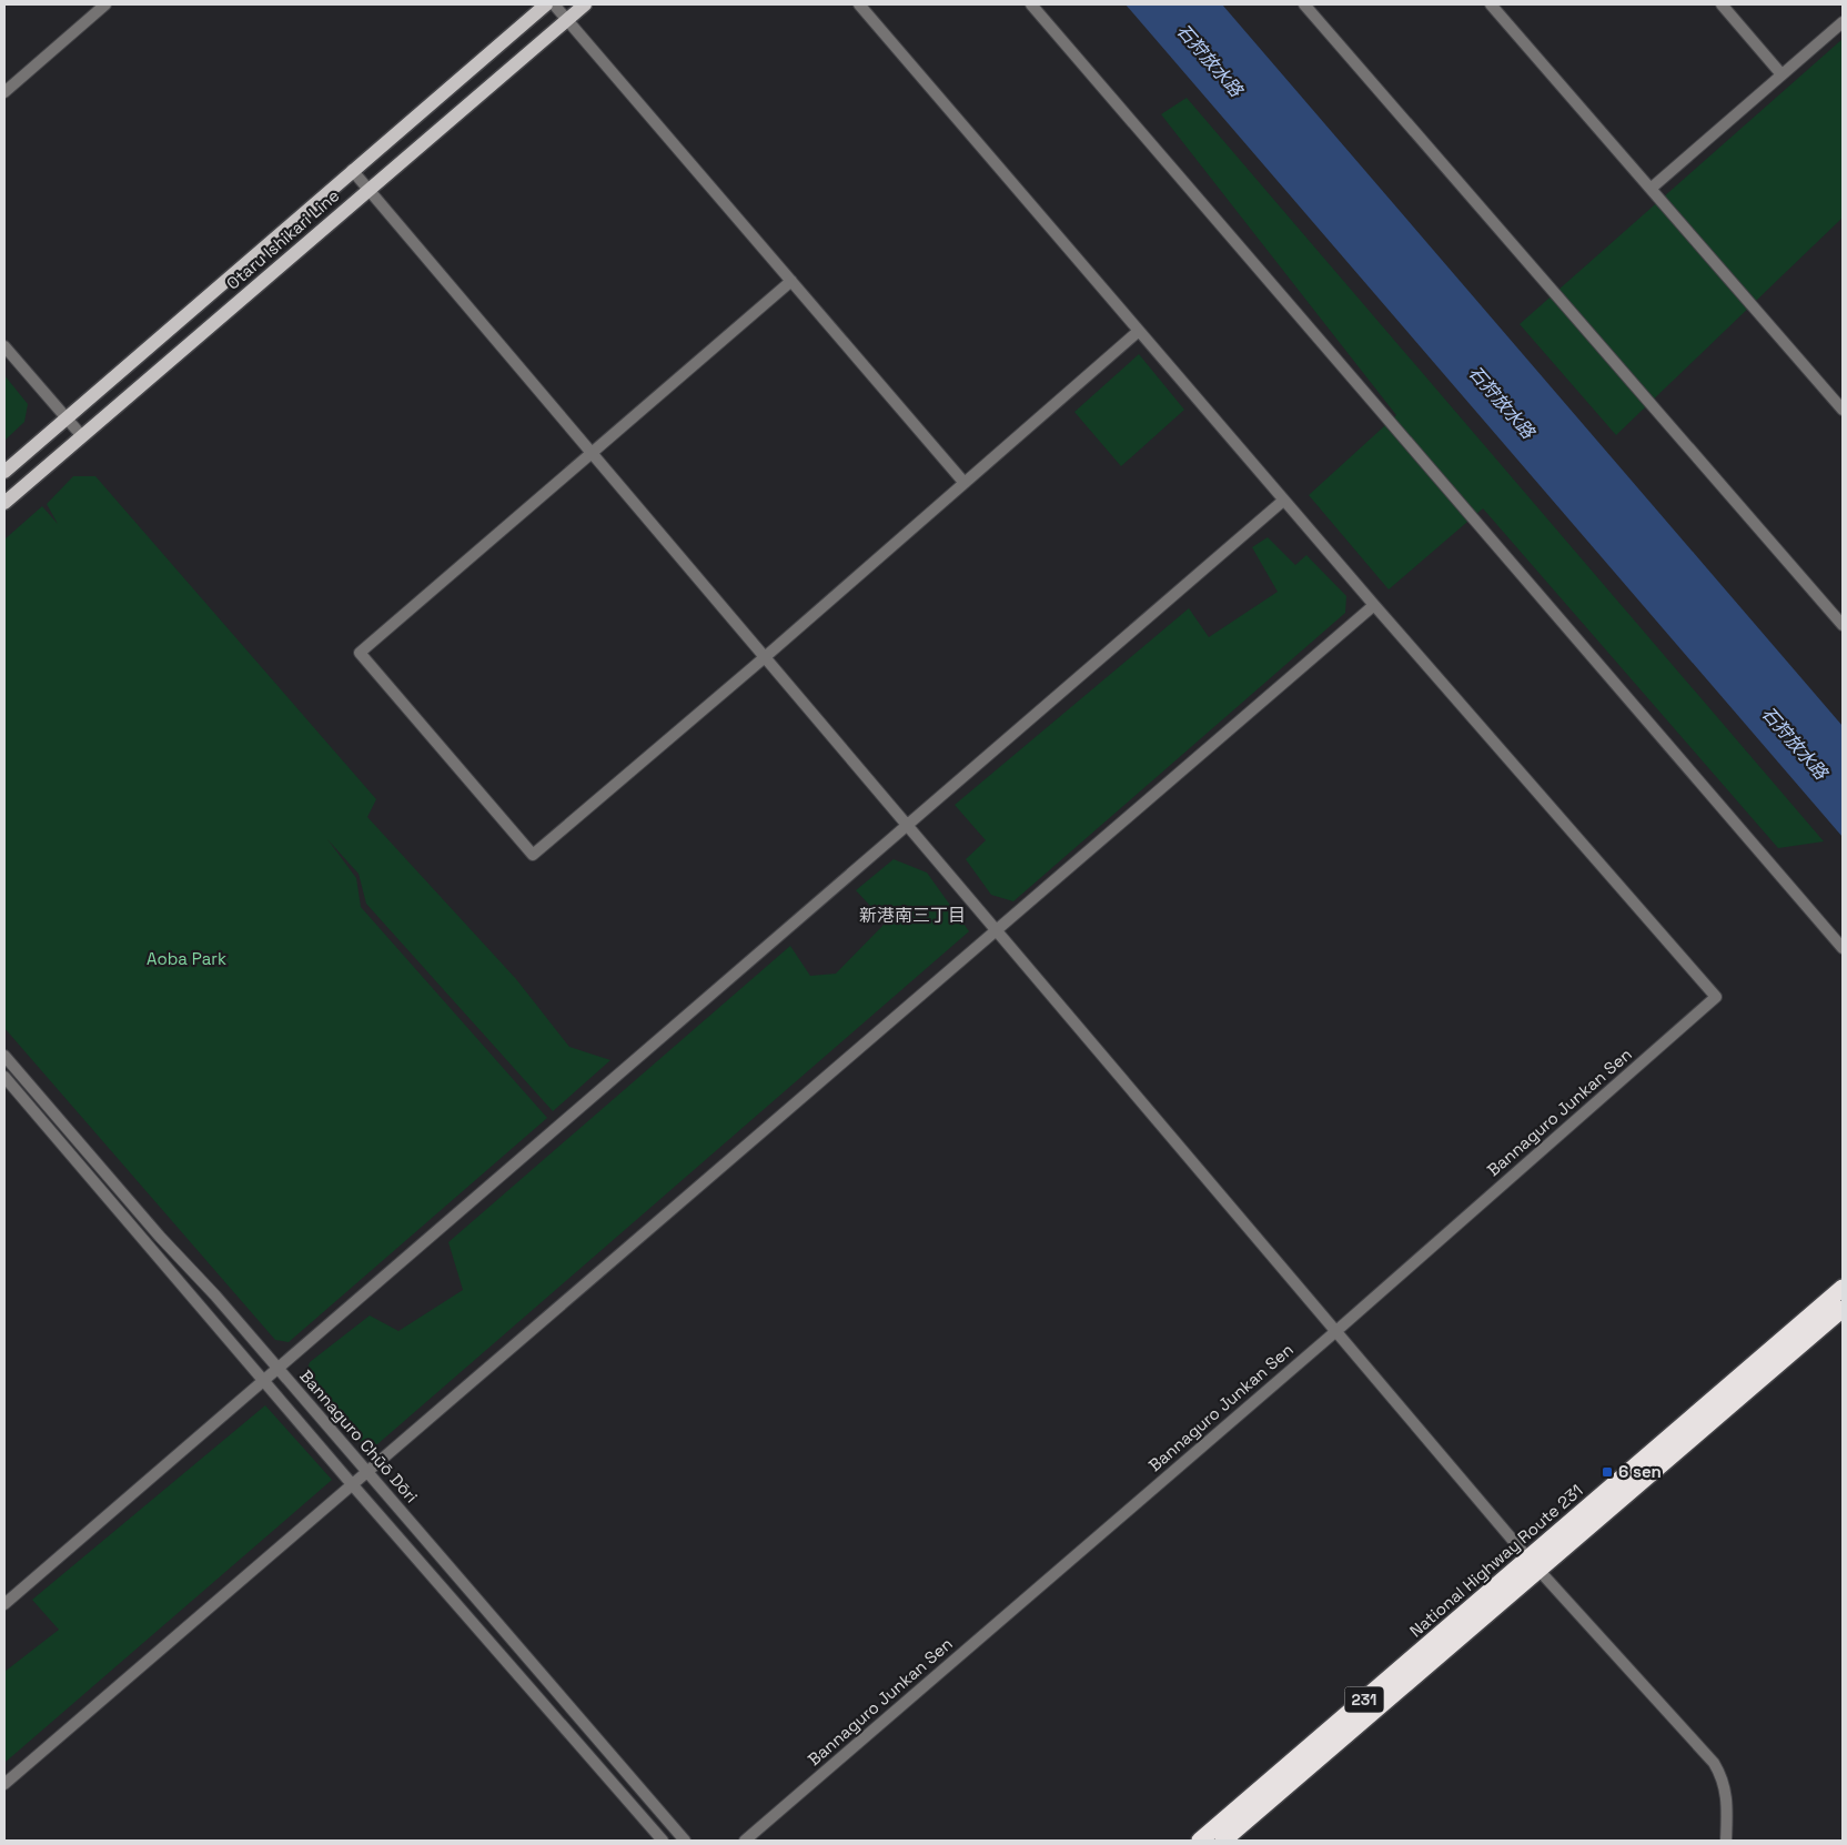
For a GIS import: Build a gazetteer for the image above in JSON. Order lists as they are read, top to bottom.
{
  "streets": {
    "highway": ["National Highway Route 231", "231"],
    "main road": ["Otaru Ishikari Line"],
    "street": ["Bannaguro Junkan Sen", "Bannaguro Chūō Dōri"]
  },
  "districts": ["新港南三丁目"],
  "water": ["石狩放水路"],
  "parks": ["Aoba Park"],
  "places": {
    "transit": ["6 sen"]
  }
}
